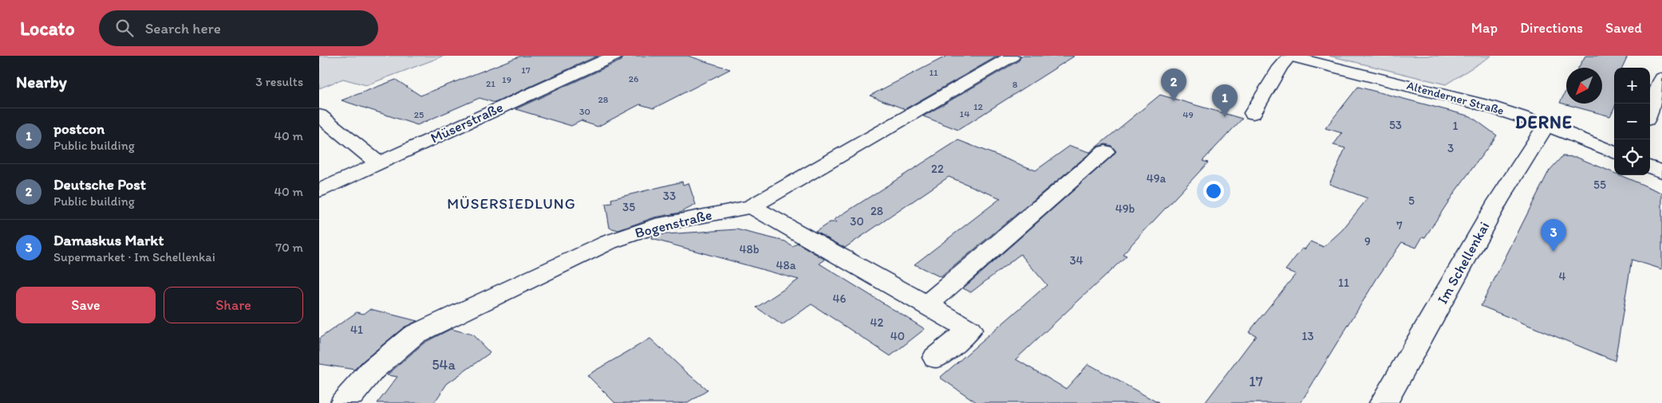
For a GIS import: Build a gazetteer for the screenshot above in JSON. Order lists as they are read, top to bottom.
{
  "streets": {
    "street": [
      "Altenderner Straße",
      "Müserstraße",
      "Bogenstraße",
      "Im Schellenkai"
    ]
  },
  "crossings": [
    ["Altenderner Straße", "Im Schellenkai"]
  ],
  "districts": ["DERNE", "MÜSERSIEDLUNG"],
  "house_numbers": [
    "17",
    "11",
    "26",
    "19",
    "21",
    "8",
    "28",
    "12",
    "30",
    "14",
    "25",
    "49",
    "53",
    "1",
    "3",
    "22",
    "49a",
    "55",
    "33",
    "5",
    "35",
    "49b",
    "28",
    "30",
    "7",
    "9",
    "48b",
    "34",
    "48a",
    "4",
    "11",
    "46",
    "42",
    "41",
    "40",
    "13",
    "54a",
    "17"
  ],
  "north": "bottom left",
  "page": {
    "header": "Locato",
    "search": "Search here",
    "nav": ["Map", "Directions", "Saved"],
    "heading": ["Nearby", "3 results"],
    "map_buttons": ["+", "−"],
    "pins": ["2", "1", "3"],
    "list": [
      {
        "mark": "1",
        "name": "postcon",
        "note": "Public building",
        "value": "40 m"
      },
      {
        "mark": "2",
        "name": "Deutsche Post",
        "note": "Public building",
        "value": "40 m"
      },
      {
        "mark": "3",
        "name": "Damaskus Markt",
        "note": "Supermarket · Im Schellenkai",
        "value": "70 m"
      }
    ],
    "buttons": ["Save", "Share"]
  }
}
